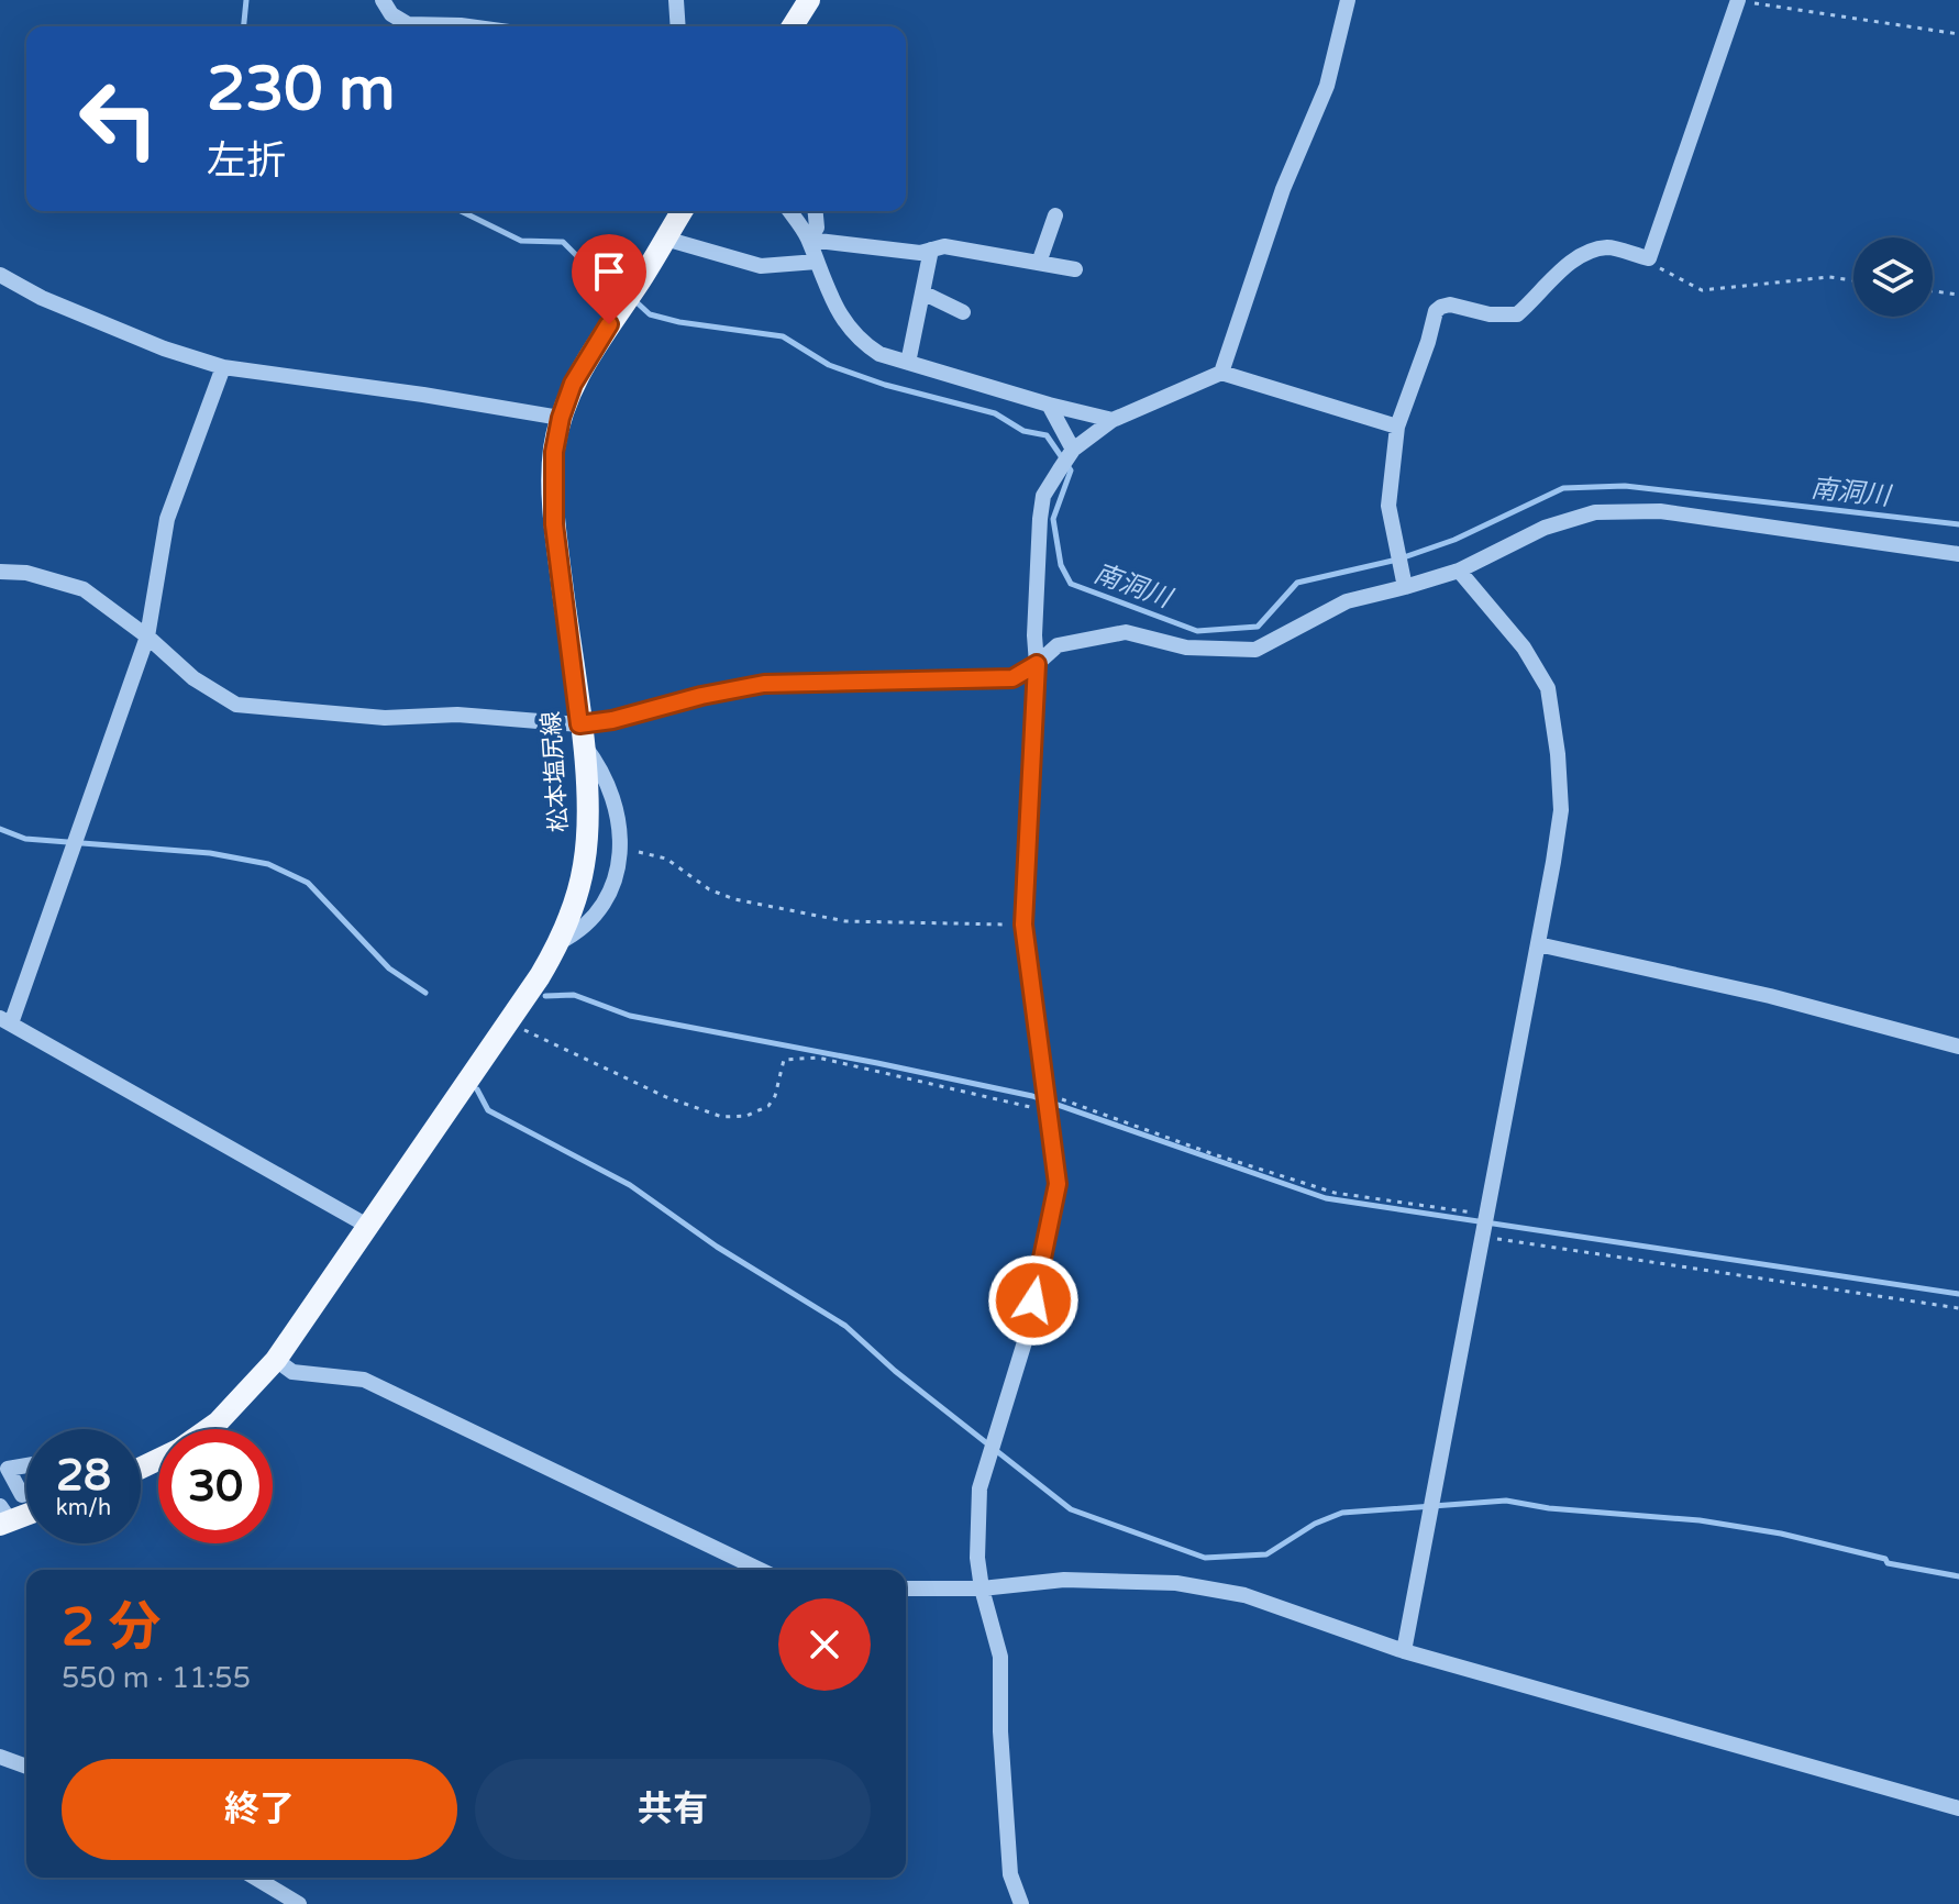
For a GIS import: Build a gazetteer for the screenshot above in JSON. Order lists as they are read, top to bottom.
{
  "streets": {
    "main road": ["松本塩尻線"]
  },
  "water": ["南洞川"],
  "page": {
    "turn": ["230 m", "左折"],
    "speed": "28 km/h",
    "limit": "30",
    "heading": ["2 分", "550 m · 11:55"],
    "buttons": ["終了", "共有"]
  }
}
